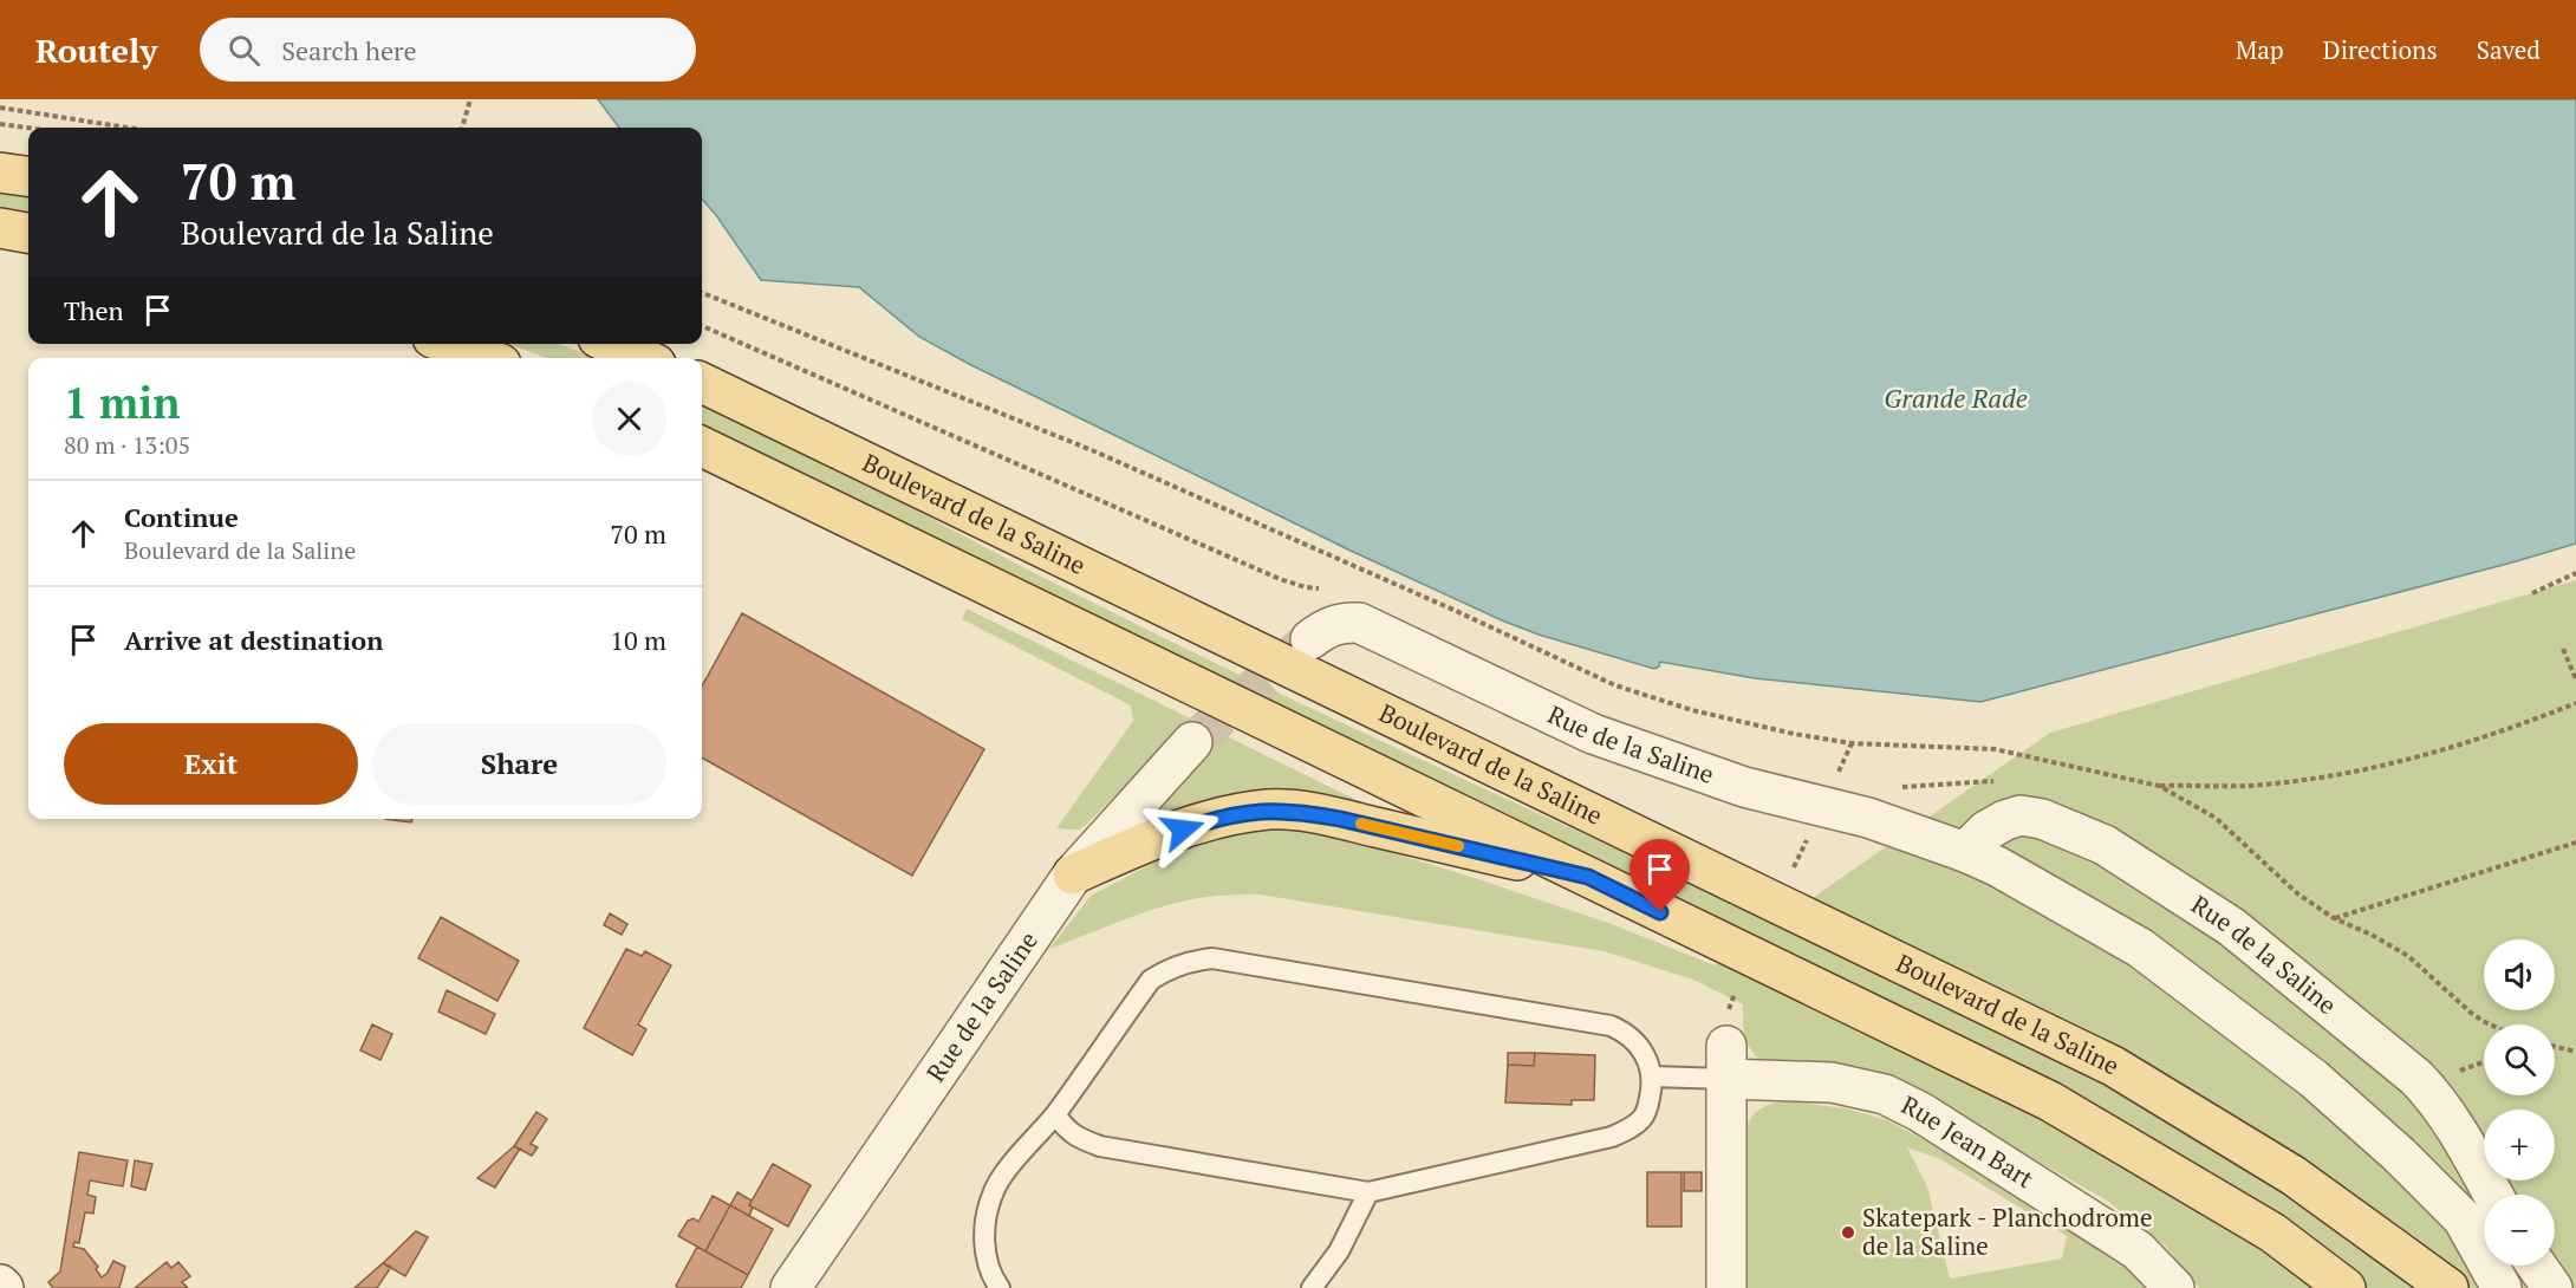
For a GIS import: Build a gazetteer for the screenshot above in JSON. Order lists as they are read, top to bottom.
{
  "streets": {
    "main road": ["Boulevard de la Saline"],
    "street": ["Rue de la Saline", "Rue Jean Bart"]
  },
  "water": ["Grande Rade"],
  "places": ["Skatepark - Planchodrome de la Saline"],
  "page": {
    "header": "Routely",
    "search": "Search here",
    "nav": ["Map", "Directions", "Saved"],
    "turn": ["70 m", "Boulevard de la Saline"],
    "then": "Then",
    "heading": ["1 min", "80 m · 13:05"],
    "list": [
      {
        "name": "Continue",
        "note": "Boulevard de la Saline",
        "value": "70 m"
      },
      {
        "name": "Arrive at destination",
        "value": "10 m"
      }
    ],
    "buttons": ["Exit", "Share"],
    "map_buttons": ["+", "−"]
  }
}
